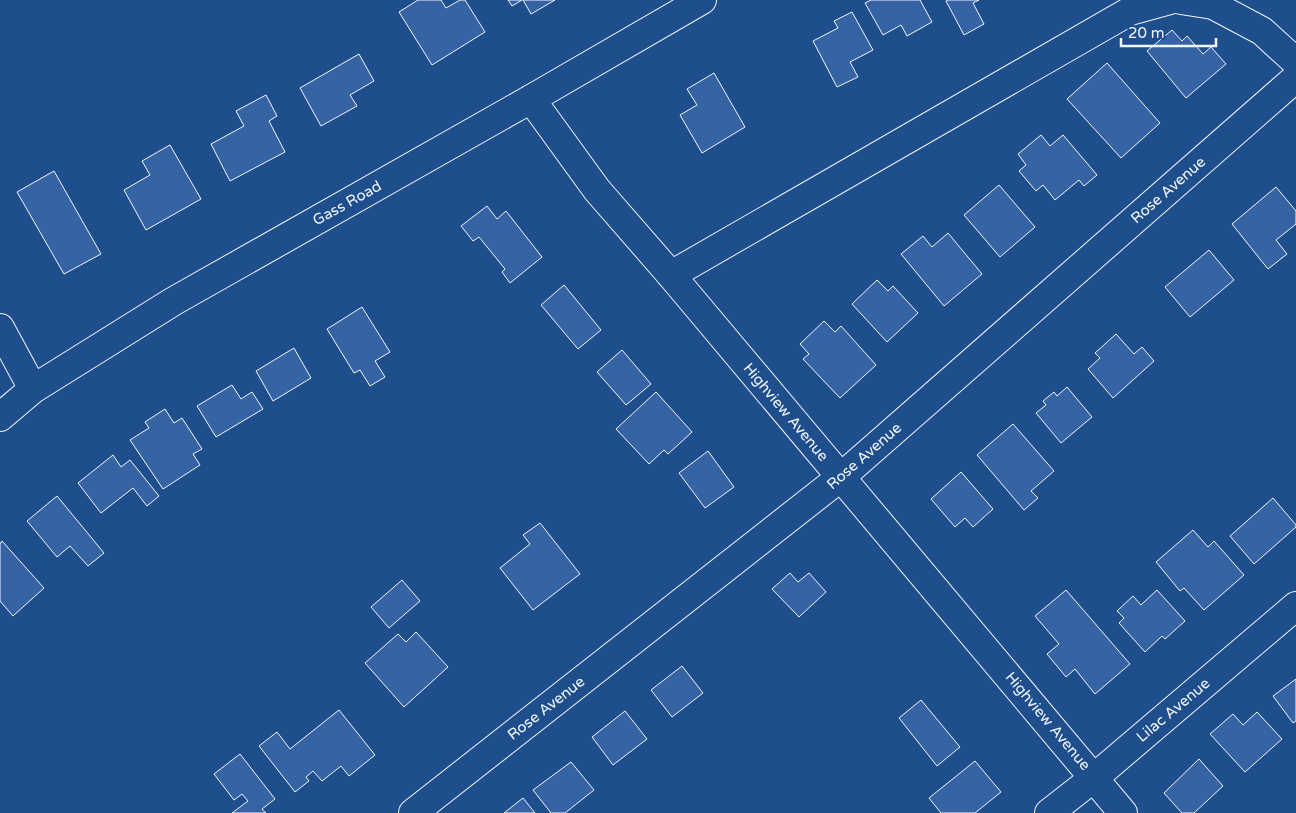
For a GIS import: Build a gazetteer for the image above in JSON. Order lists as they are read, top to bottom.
{
  "streets": {
    "street": [
      "Rose Avenue",
      "Gass Road",
      "Highview Avenue",
      "Lilac Avenue"
    ]
  },
  "crossings": [
    ["Rose Avenue", "Highview Avenue"],
    ["Gass Road", "Highview Avenue"],
    ["Highview Avenue", "Lilac Avenue"]
  ],
  "scale_bar": "20 m"
}
